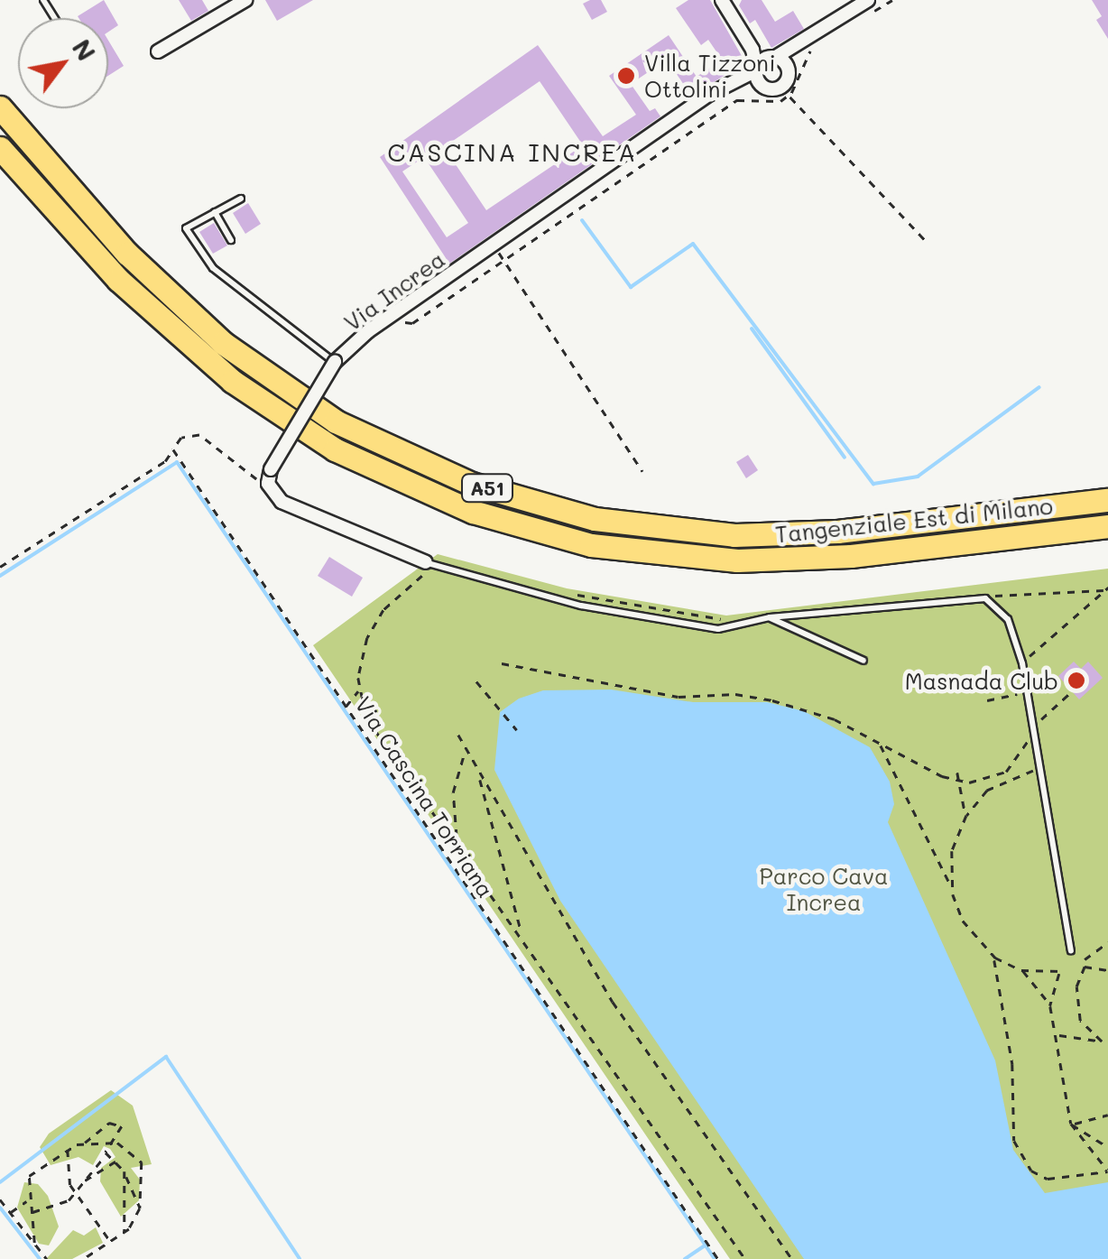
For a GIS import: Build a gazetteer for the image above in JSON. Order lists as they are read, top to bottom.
{
  "streets": {
    "highway": ["A51", "Tangenziale Est di Milano"],
    "street": ["Via Increa"],
    "path": ["Via Cascina Torriana"]
  },
  "districts": ["CASCINA INCREA"],
  "parks": ["Parco Cava Increa"],
  "places": ["Villa Tizzoni Ottolini", "Masnada Club"],
  "north": "top right"
}
